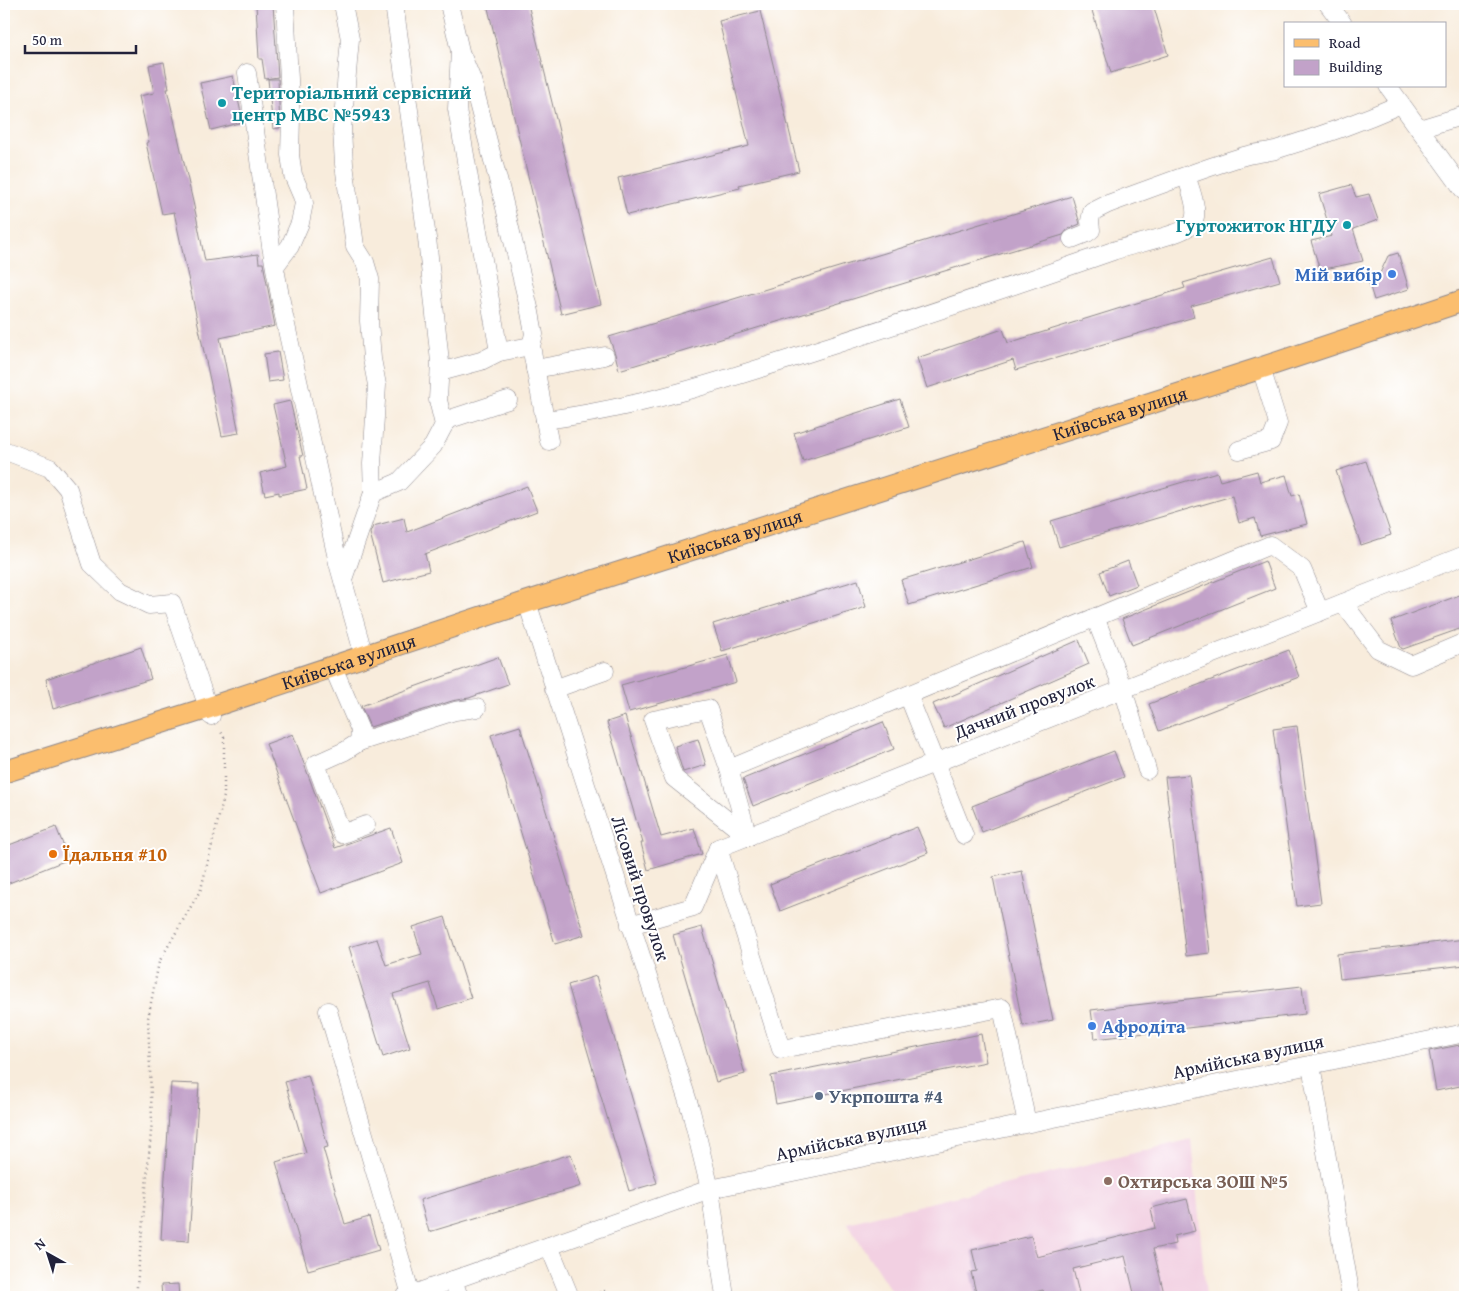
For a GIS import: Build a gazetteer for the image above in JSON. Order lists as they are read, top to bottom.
{
  "streets": {
    "main road": ["Київська вулиця"],
    "street": ["Дачний провулок", "Лісовий провулок", "Армійська вулиця"]
  },
  "crossings": [
    ["Київська вулиця", "Лісовий провулок"],
    ["Лісовий провулок", "Армійська вулиця"]
  ],
  "places": [
    "Територіальний сервісний центр МВС №5943",
    "Гуртожиток НГДУ",
    "Мій вибір",
    "Їдальня #10",
    "Афродіта",
    "Укрпошта #4",
    "Охтирська ЗОШ №5"
  ],
  "legend": ["Road", "Building"],
  "scale_bar": "50 m",
  "north": "top left"
}
